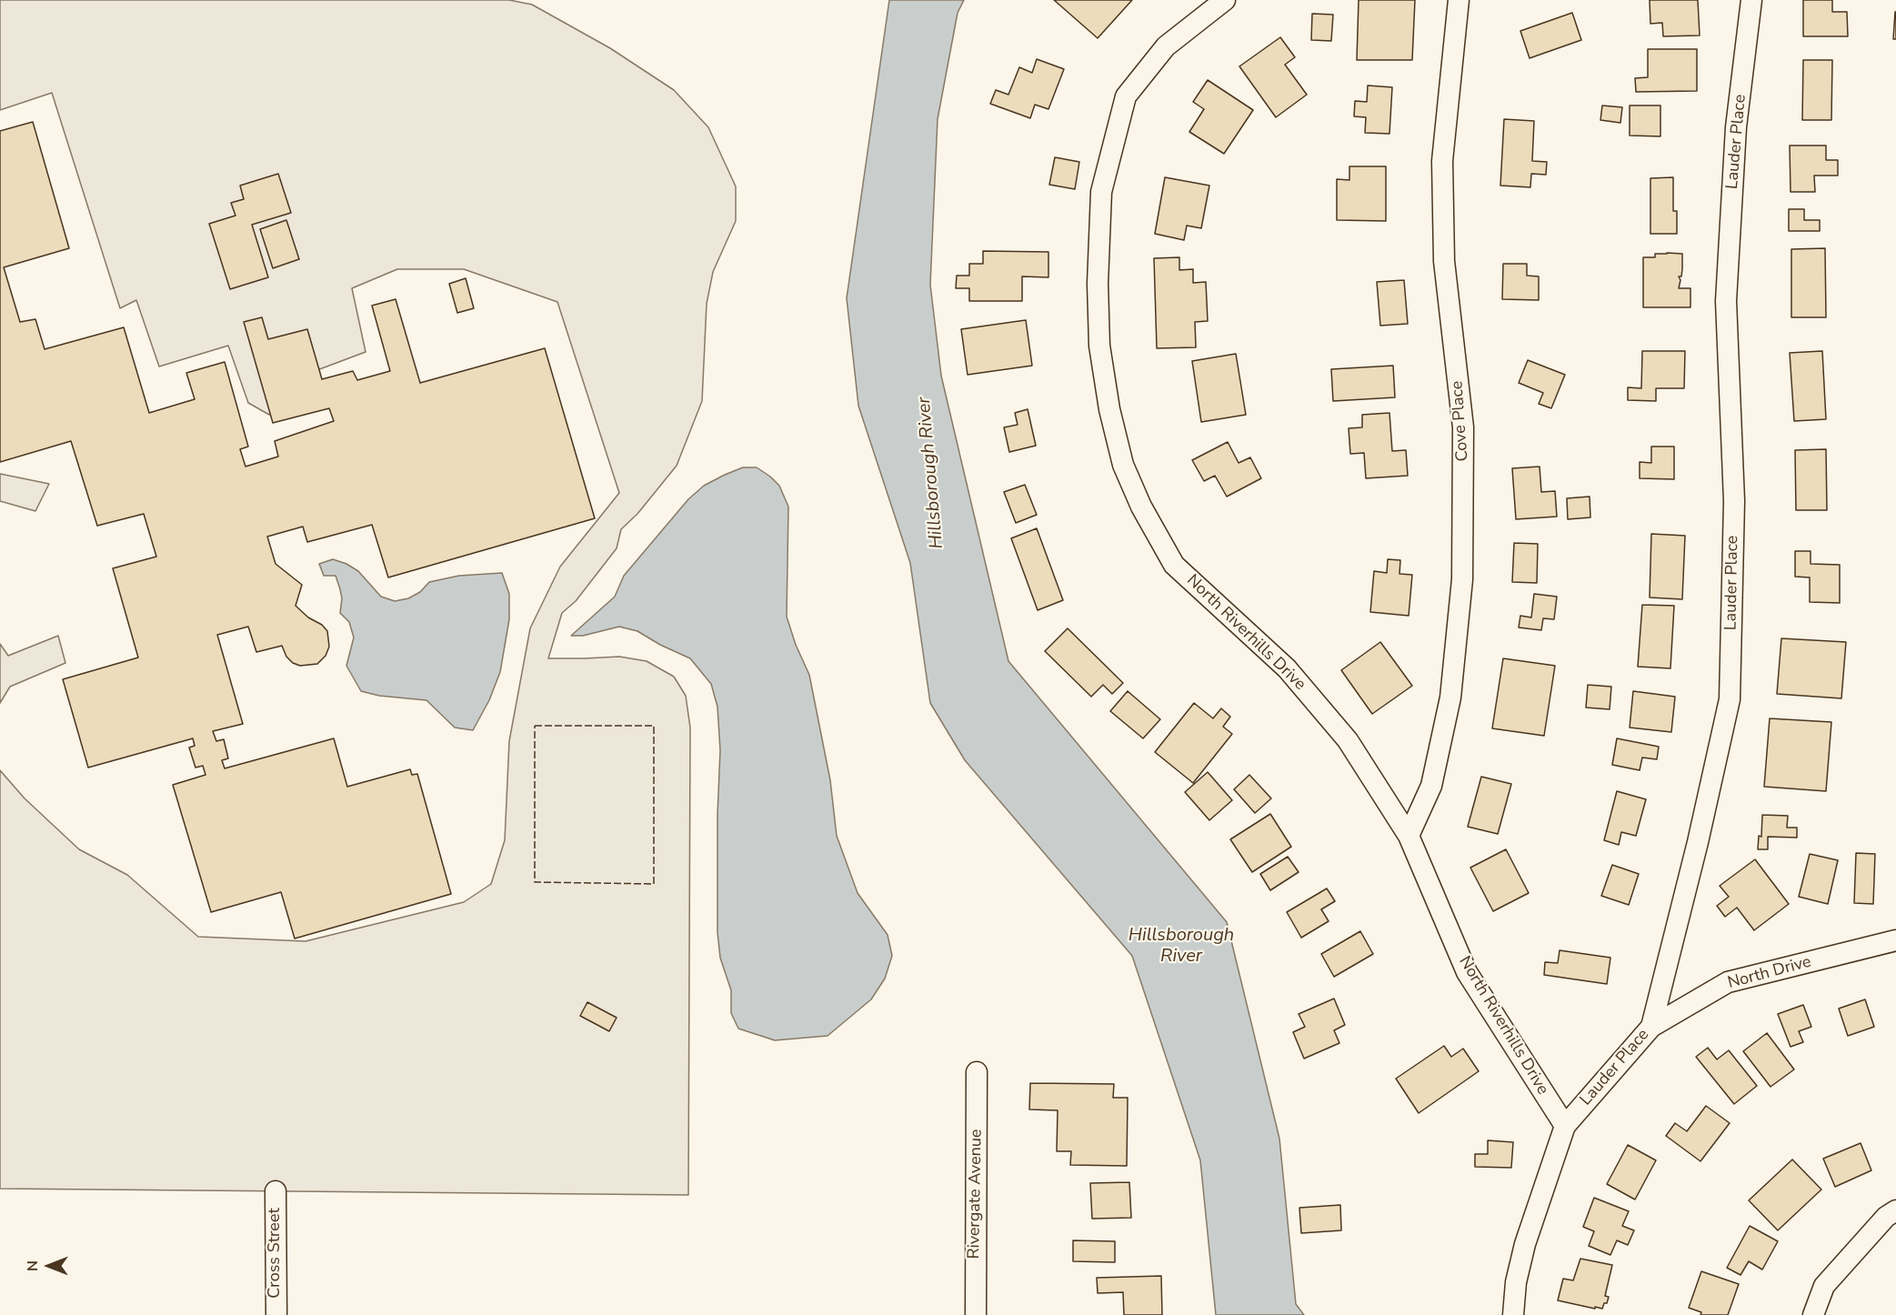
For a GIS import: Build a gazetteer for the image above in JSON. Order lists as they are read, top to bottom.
{
  "streets": {
    "street": [
      "Lauder Place",
      "Cove Place",
      "North Riverhills Drive",
      "North Drive",
      "Rivergate Avenue",
      "Cross Street"
    ]
  },
  "crossings": [
    ["Lauder Place", "North Riverhills Drive"],
    ["Lauder Place", "North Drive"],
    ["Cove Place", "North Riverhills Drive"]
  ],
  "water": ["Hillsborough River"],
  "north": "left"
}
